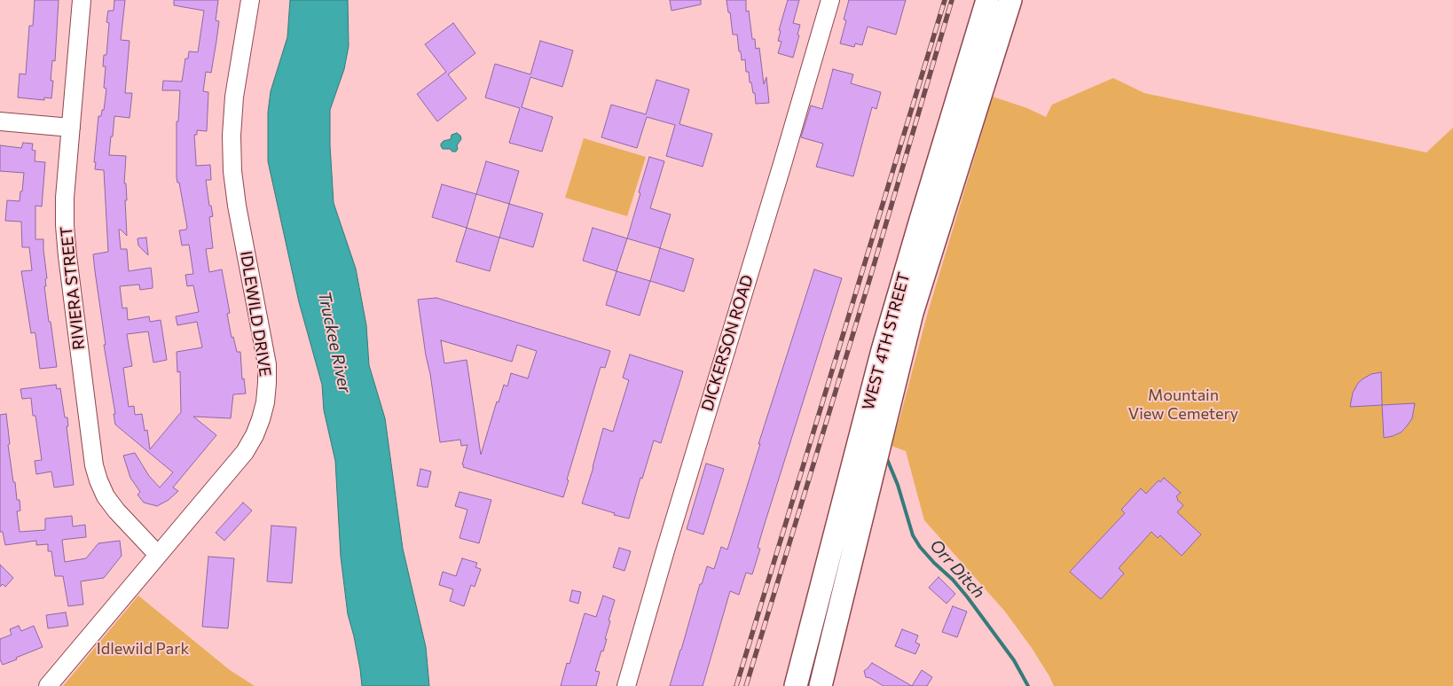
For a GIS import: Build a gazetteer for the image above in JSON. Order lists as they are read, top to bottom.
{
  "streets": {
    "main road": ["WEST 4TH STREET"],
    "street": ["RIVIERA STREET", "IDLEWILD DRIVE", "DICKERSON ROAD"]
  },
  "crossings": [
    ["RIVIERA STREET", "IDLEWILD DRIVE"]
  ],
  "water": ["Truckee River", "Orr Ditch"],
  "parks": ["Mountain View Cemetery", "Idlewild Park"]
}
